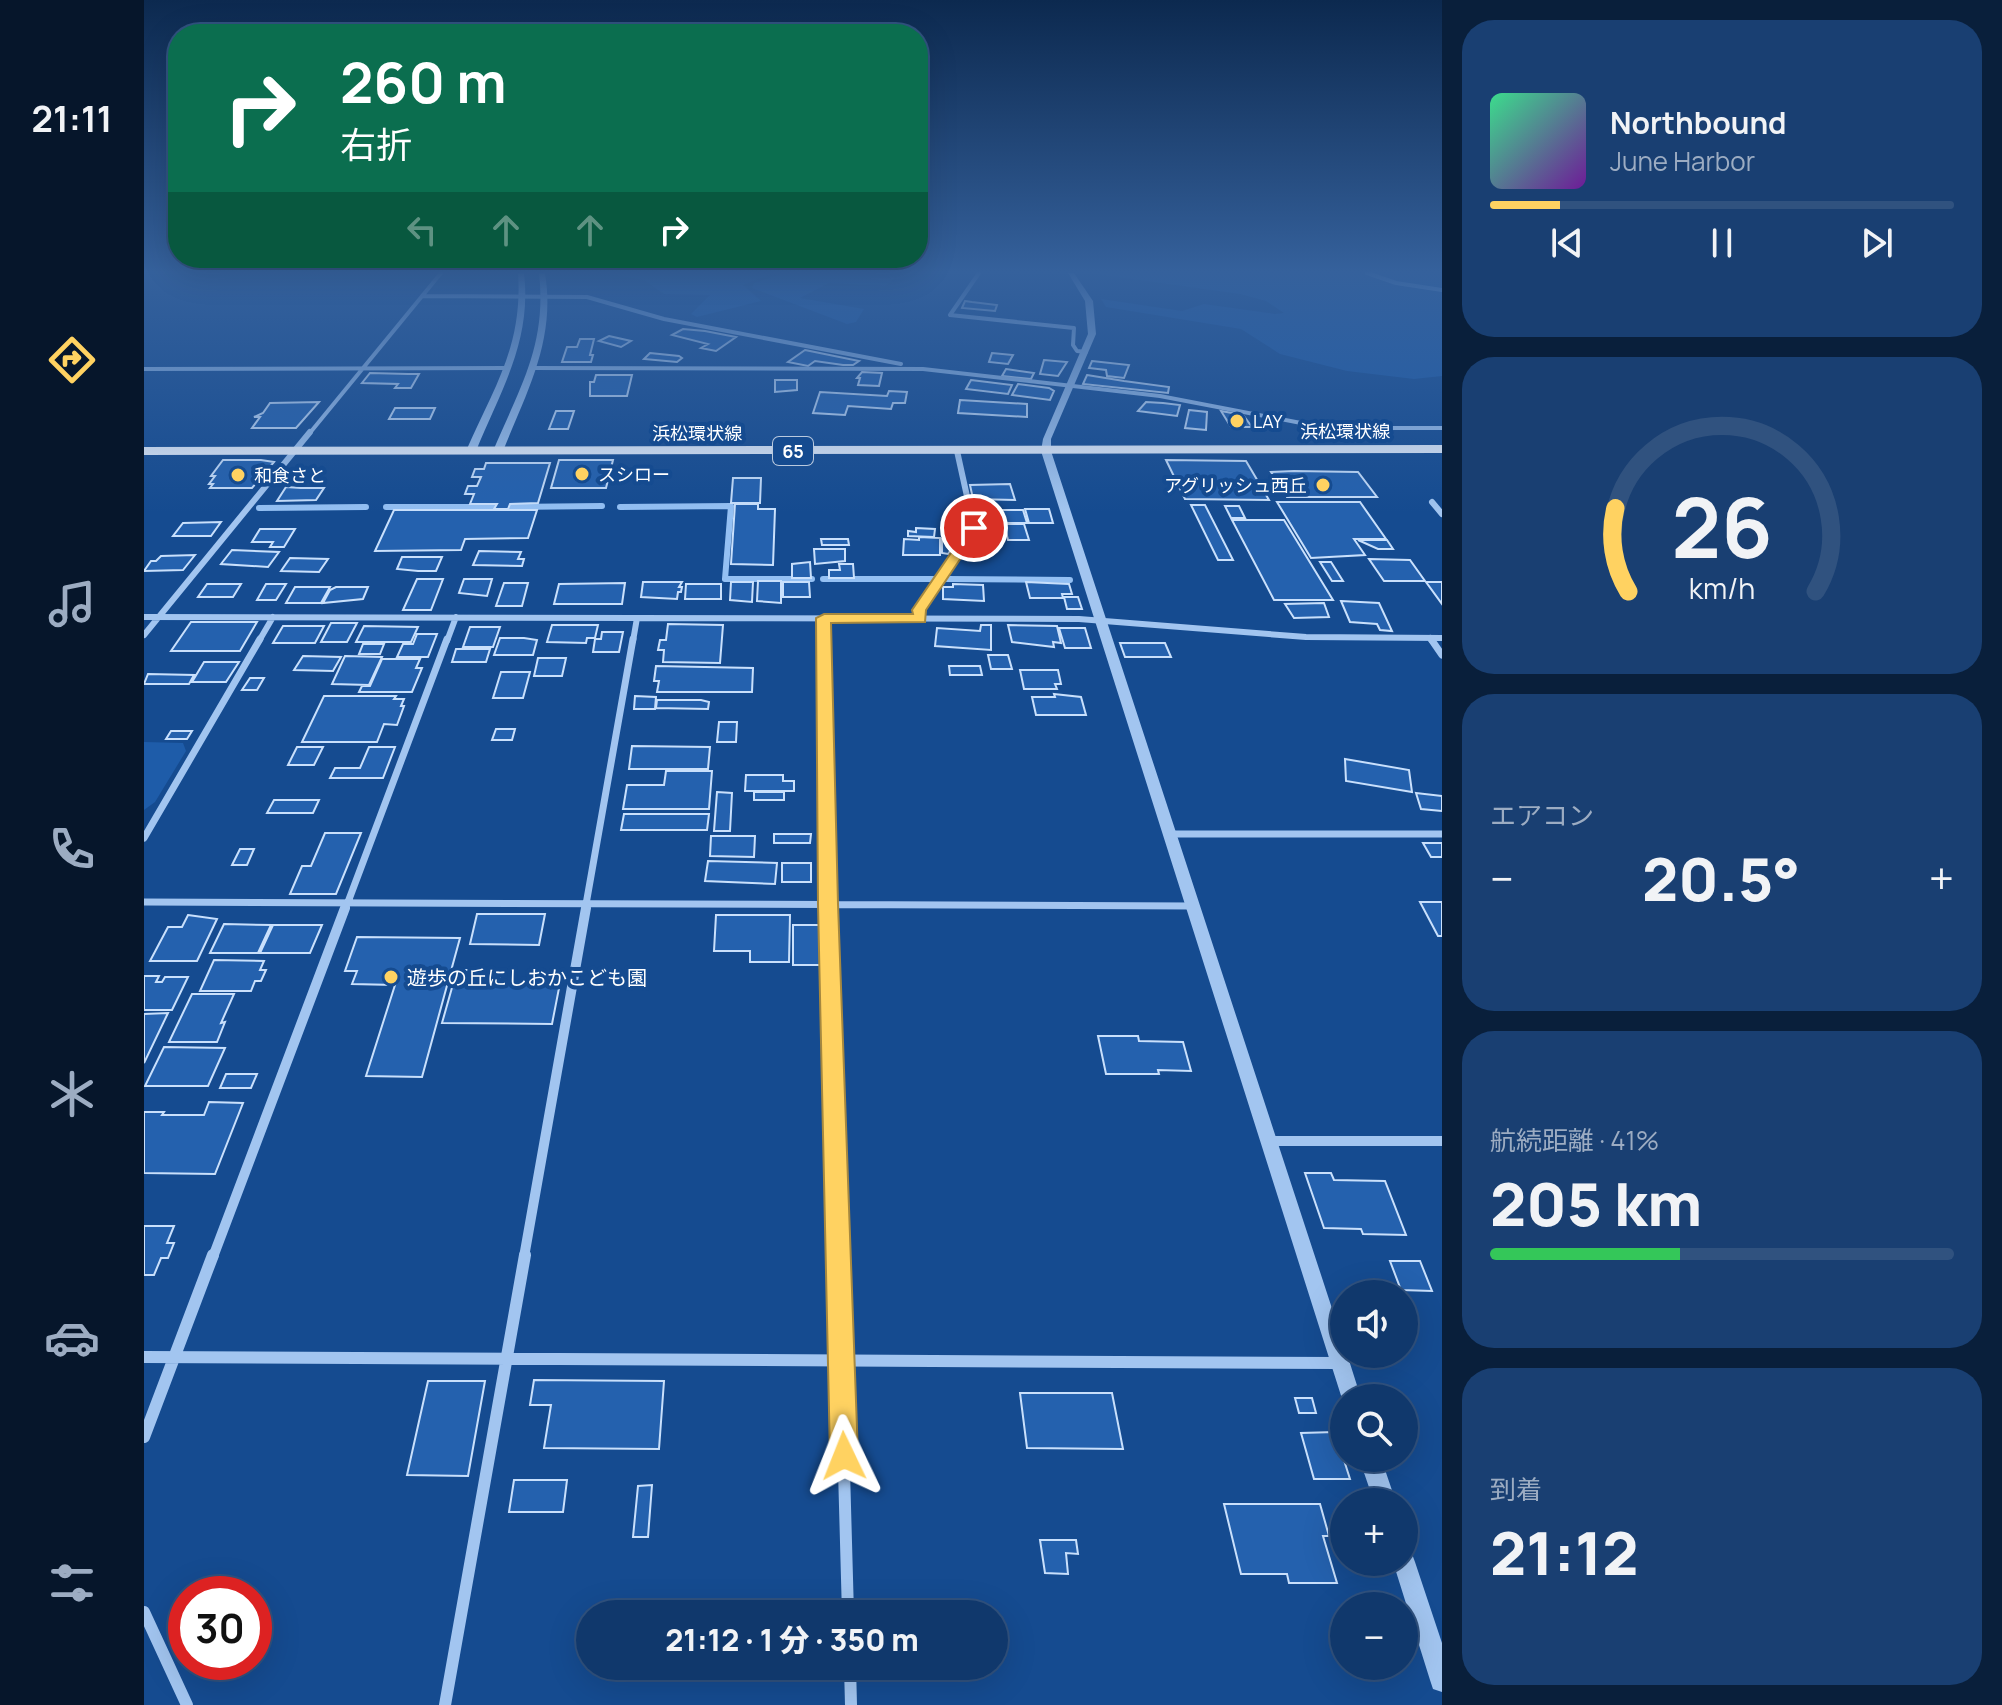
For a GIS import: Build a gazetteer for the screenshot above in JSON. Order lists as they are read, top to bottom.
{
  "streets": {
    "main road": ["浜松環状線", "65"]
  },
  "places": [
    "LAY",
    "スシロー",
    "和食さと",
    "アグリッシュ西丘",
    "遊歩の丘にしおかこども園"
  ],
  "page": {
    "tabs": "21:11",
    "turn": ["260 m", "右折"],
    "song": ["Northbound", "June Harbor"],
    "tile": [
      "エアコン",
      ["航続距離 · 41%", "205 km"],
      ["到着", "21:12"]
    ],
    "heat": ["−", "20.5°", "+"],
    "map_buttons": ["+", "−"],
    "limit": "30",
    "trip": "21:12 · 1 分 · 350 m",
    "gauge": ["26", "km/h"]
  }
}
